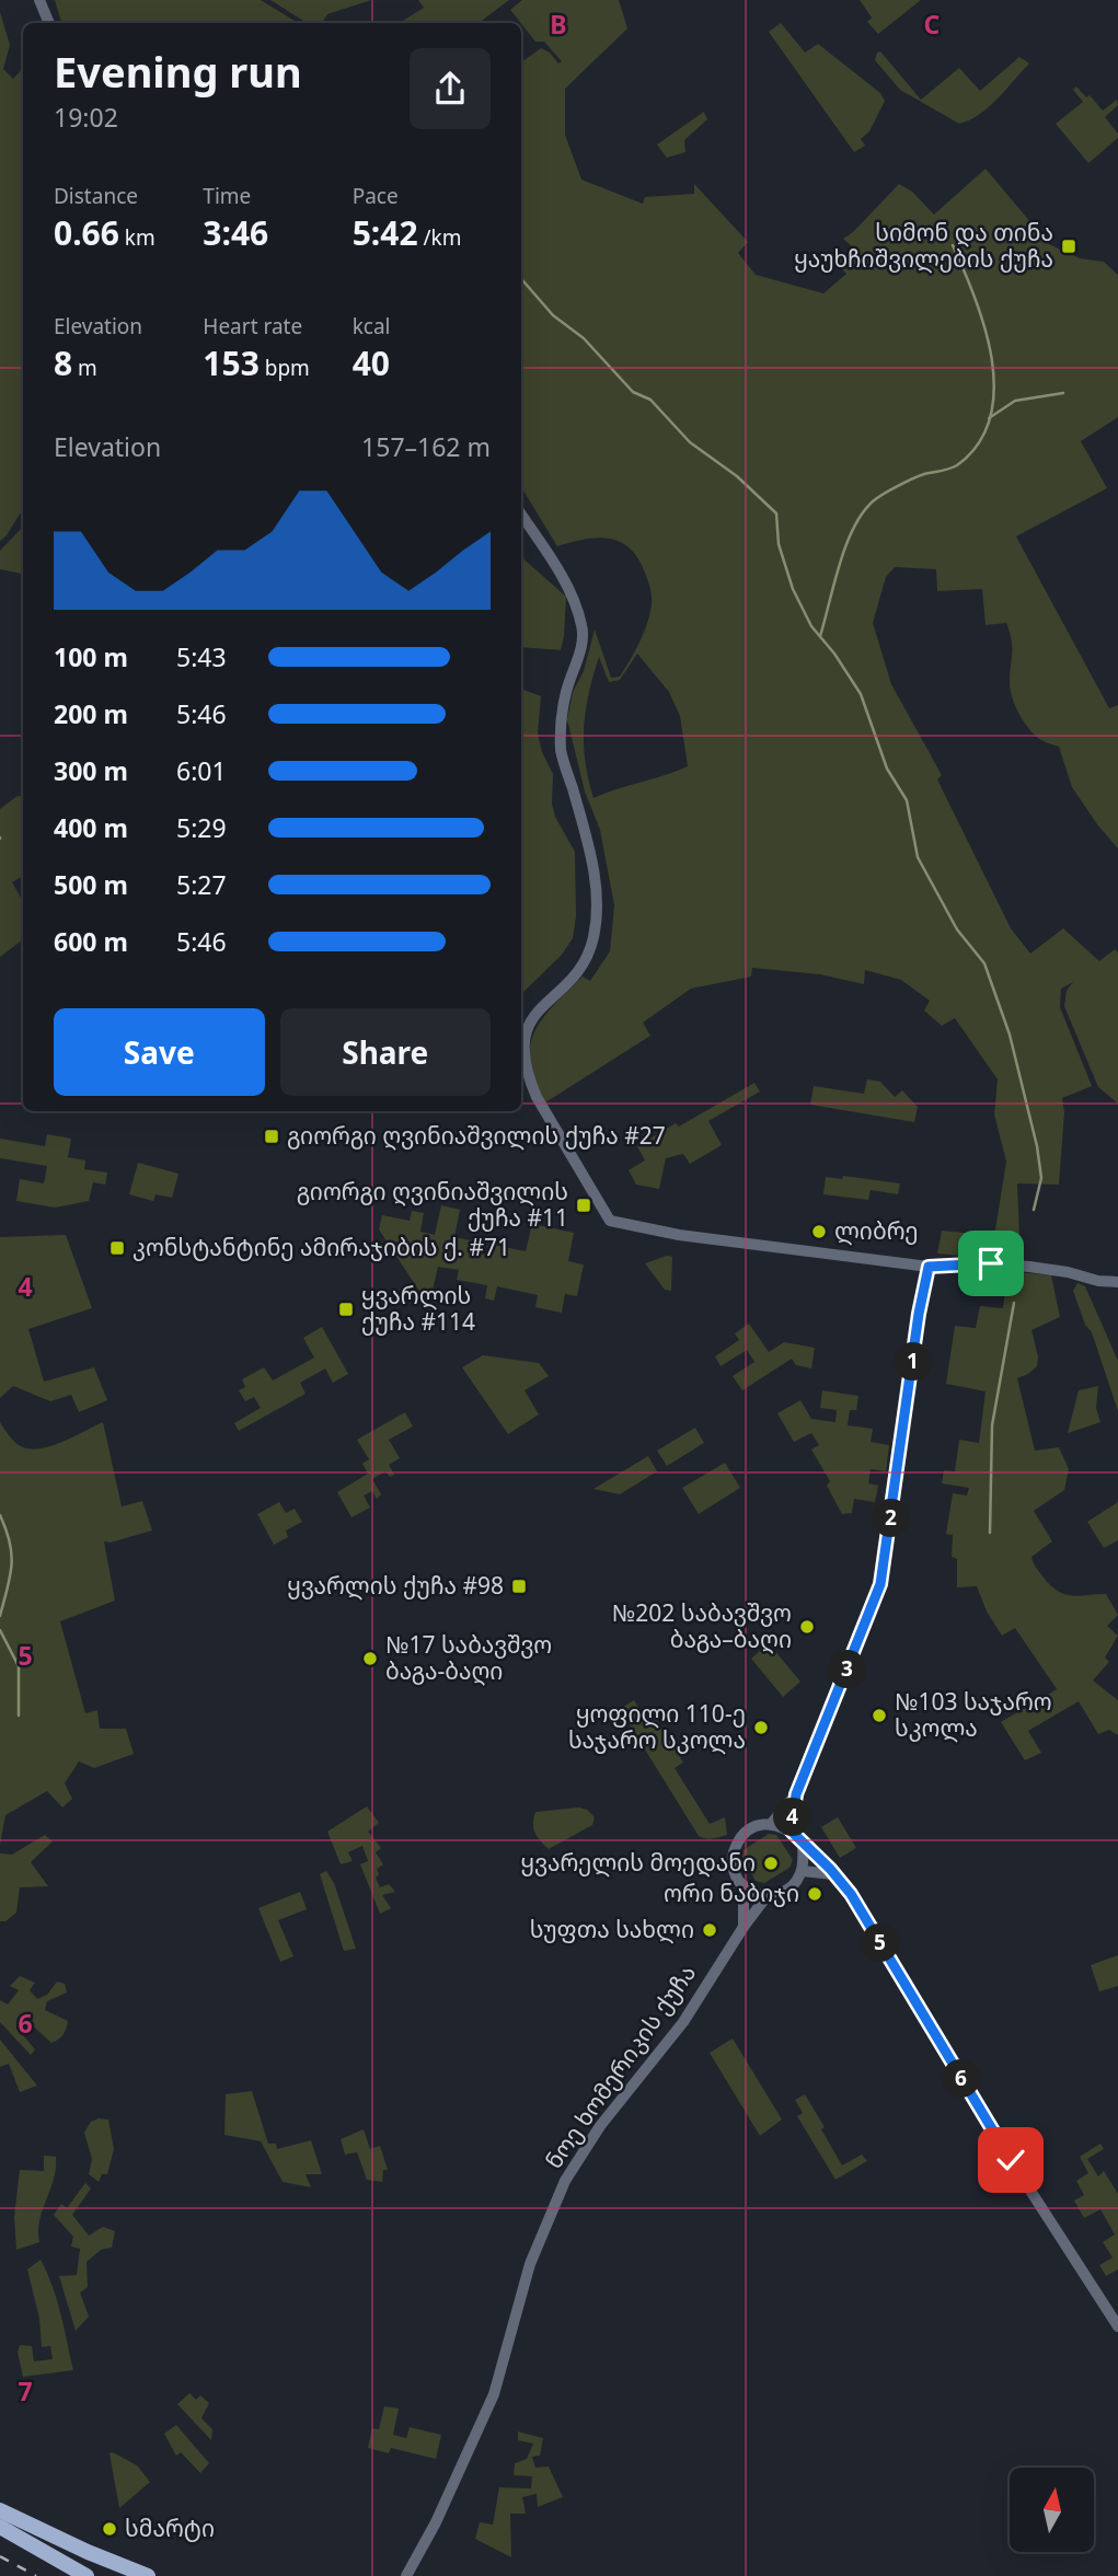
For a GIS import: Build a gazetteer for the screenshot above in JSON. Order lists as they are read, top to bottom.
{
  "streets": {
    "street": ["ნოე ხომერიკის ქუჩა"]
  },
  "places": {
    "transit": [
      "სიმონ და თინა ყაუხჩიშვილების ქუჩა",
      "გიორგი ღვინიაშვილის ქუჩა #27",
      "გიორგი ღვინიაშვილის ქუჩა #11",
      "კონსტანტინე ამირაჯიბის ქ. #71",
      "ყვარლის ქუჩა #114",
      "ყვარლის ქუჩა #98"
    ],
    "other": [
      "ლიბრე",
      "№202 საბავშვო ბაგა–ბაღი",
      "№17 საბავშვო ბაგა-ბაღი",
      "№103 საჯარო სკოლა",
      "ყოფილი 110-ე საჯარო სკოლა",
      "ყვარელის მოედანი",
      "ორი ნაბიჯი",
      "სუფთა სახლი",
      "სმარტი"
    ]
  },
  "north": "top",
  "page": {
    "heading": ["Evening run", "19:02"],
    "stats": [
      ["Distance", "0.66 km"],
      ["Time", "3:46"],
      ["Pace", "5:42 /km"],
      ["Elevation", "8 m"],
      ["Heart rate", "153 bpm"],
      ["kcal", "40"]
    ],
    "chart": ["Elevation", "157–162 m"],
    "list": [
      {
        "name": "100 m",
        "note": "5:43"
      },
      {
        "name": "200 m",
        "note": "5:46"
      },
      {
        "name": "300 m",
        "note": "6:01"
      },
      {
        "name": "400 m",
        "note": "5:29"
      },
      {
        "name": "500 m",
        "note": "5:27"
      },
      {
        "name": "600 m",
        "note": "5:46"
      }
    ],
    "buttons": ["Save", "Share"],
    "pins": [
      "1",
      "2",
      "3",
      "4",
      "5",
      "6"
    ]
  },
  "grid": {
    "columns": ["B", "C"],
    "rows": [
      "4",
      "5",
      "6",
      "7"
    ]
  }
}
